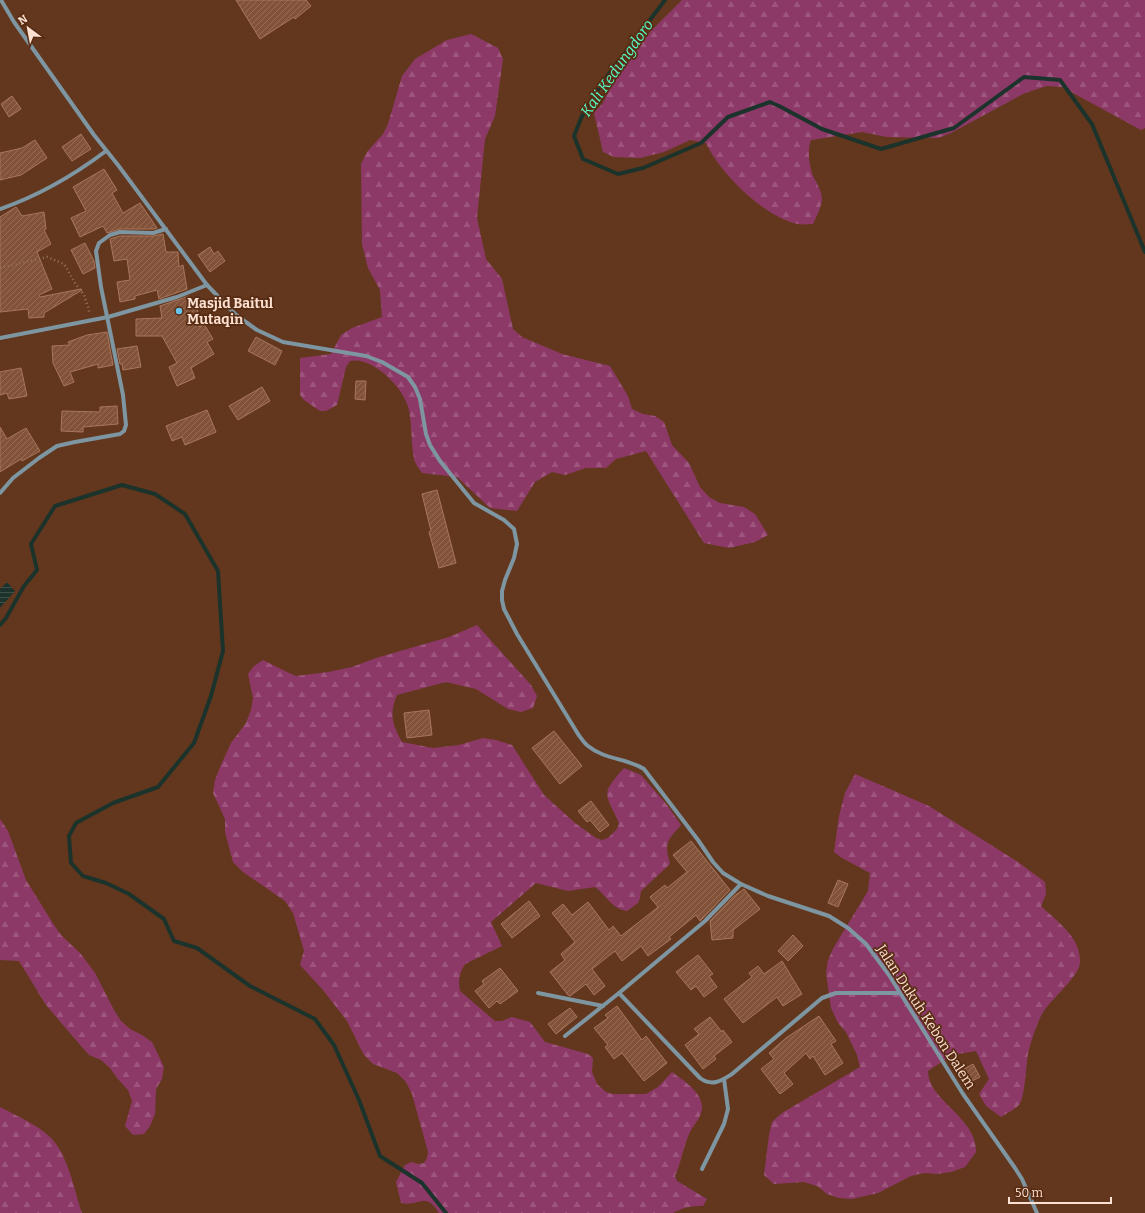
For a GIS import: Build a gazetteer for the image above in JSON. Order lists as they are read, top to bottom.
{
  "streets": {
    "street": ["Jalan Dukuh Kebon Dalem"]
  },
  "water": ["Kali Kedungdoro"],
  "places": ["Masjid Baitul Mutaqin"],
  "scale_bar": "50 m",
  "north": "top left"
}
